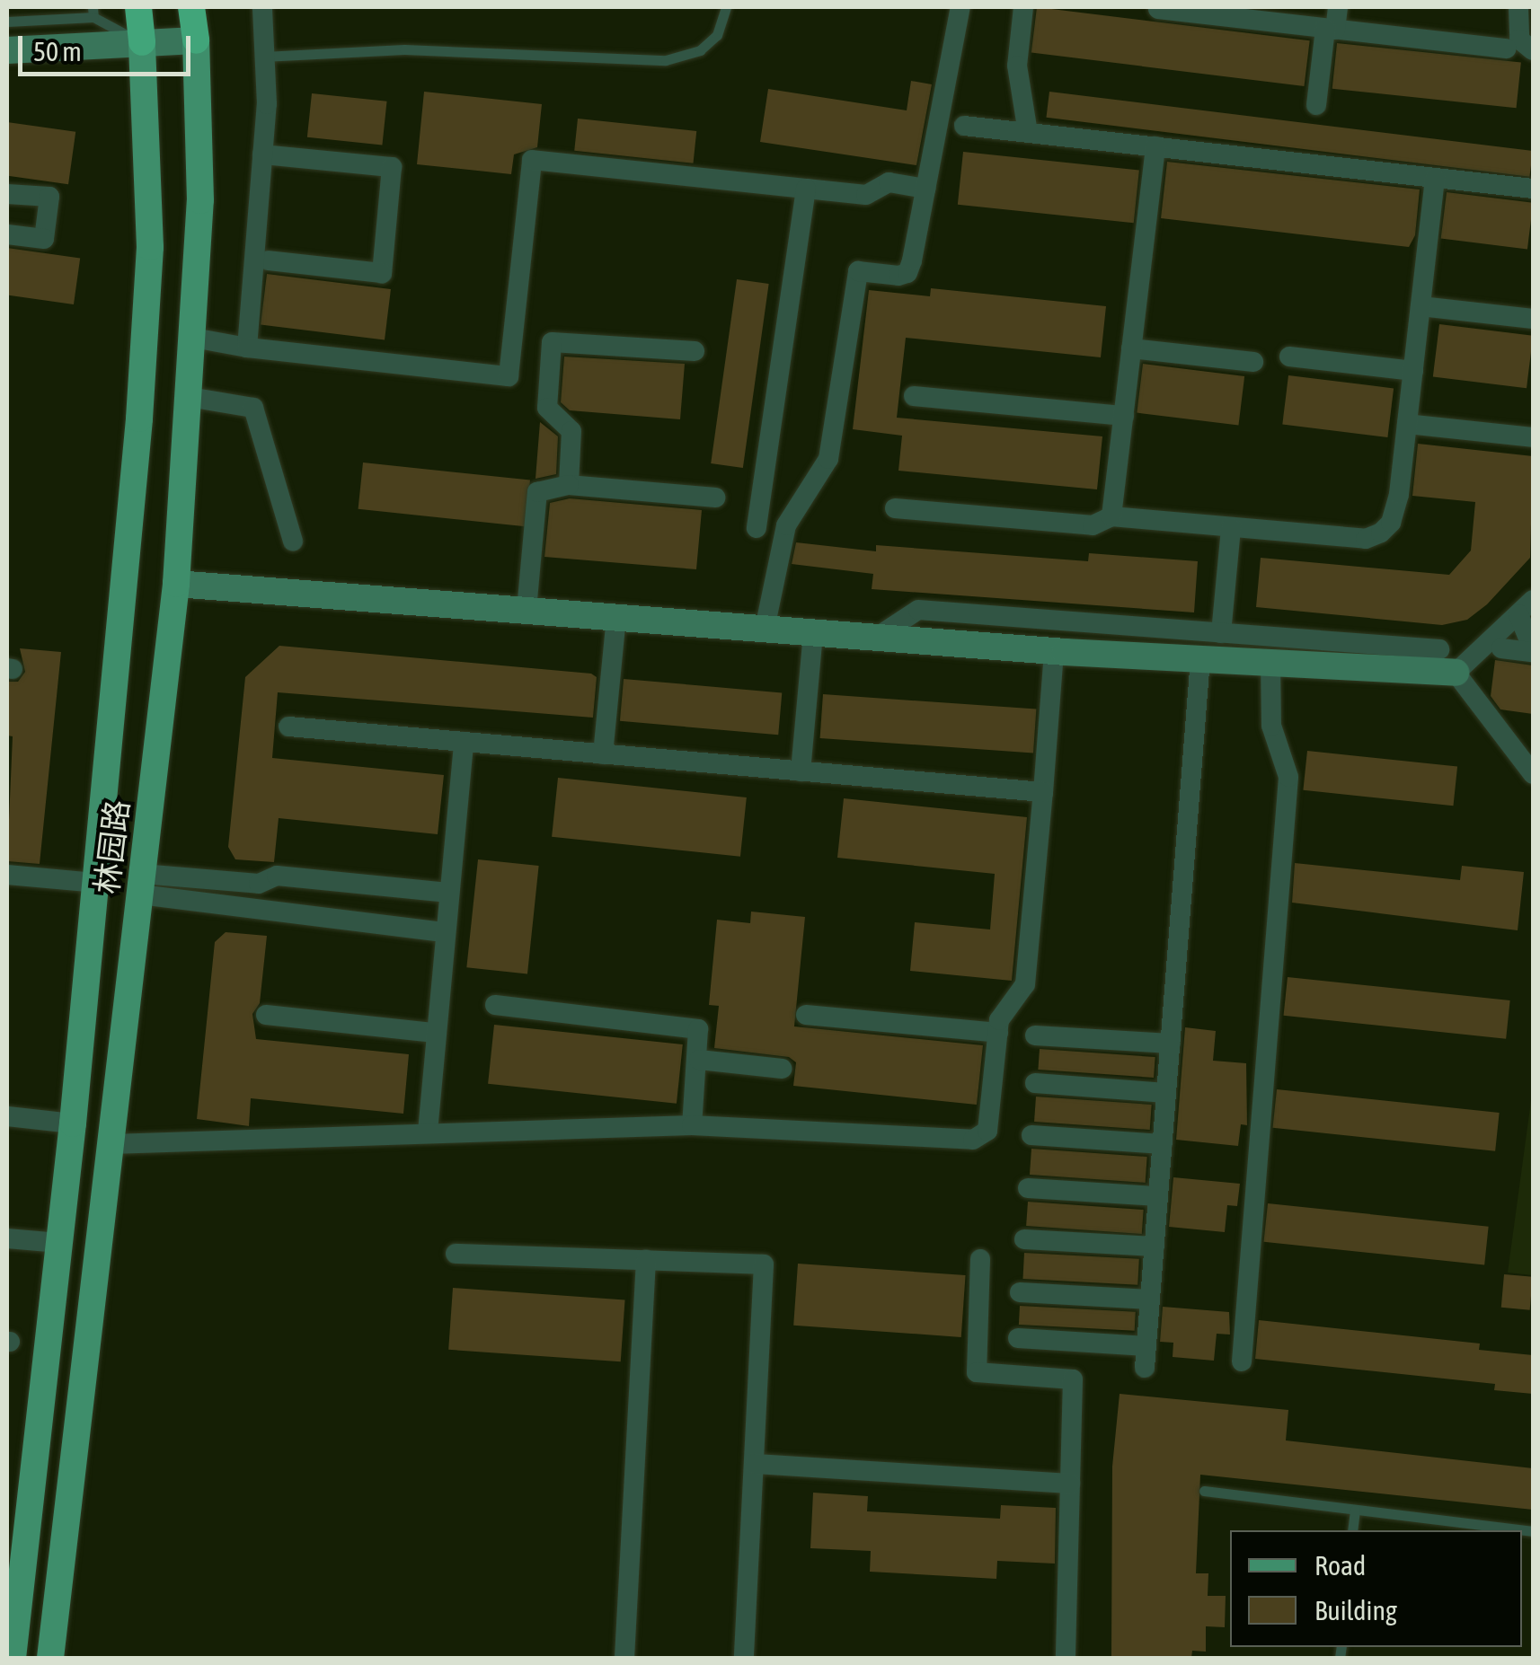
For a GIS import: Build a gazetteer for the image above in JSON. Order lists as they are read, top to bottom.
{
  "streets": {
    "main road": ["林园路"]
  },
  "legend": ["Road", "Building"],
  "scale_bar": "50 m"
}
